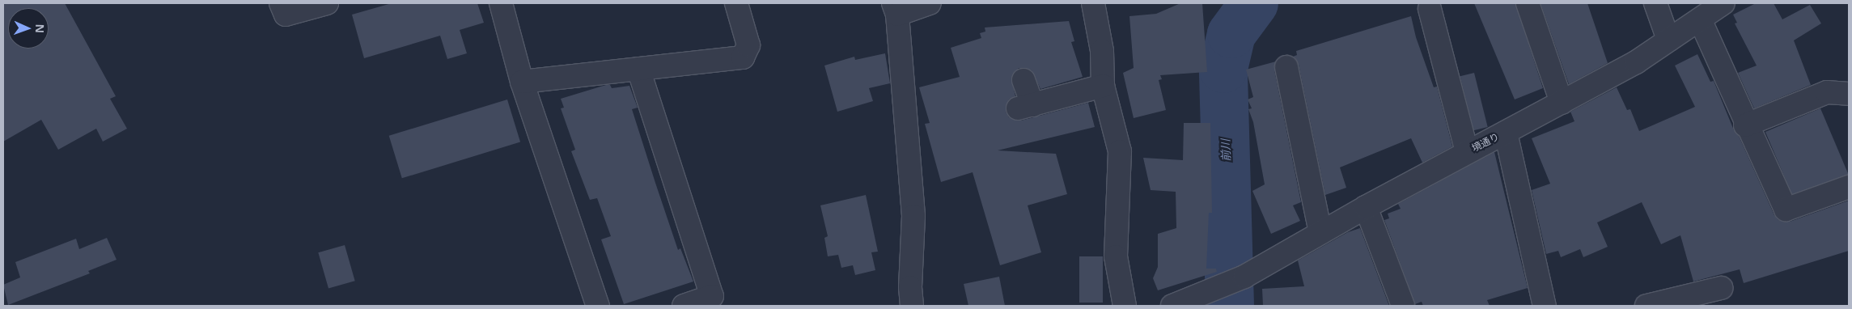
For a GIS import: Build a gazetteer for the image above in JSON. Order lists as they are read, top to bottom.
{
  "streets": {
    "street": ["境通り"]
  },
  "water": ["前川"],
  "north": "right"
}
